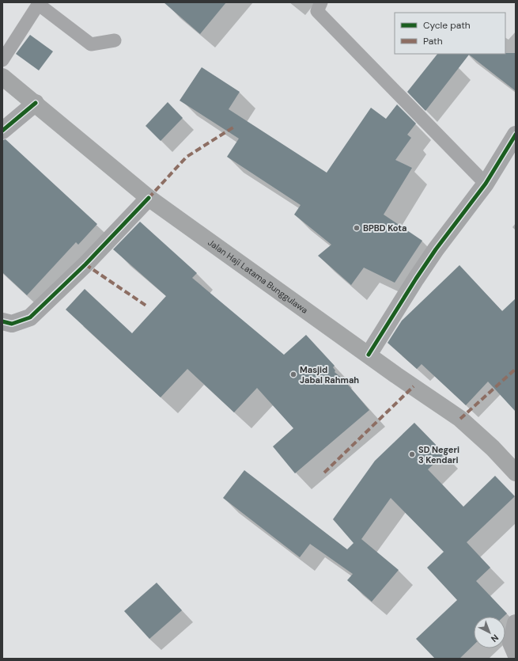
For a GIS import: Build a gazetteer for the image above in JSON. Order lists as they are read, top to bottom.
{
  "streets": {
    "main road": ["Jalan Haji Latama Bunggulawa"]
  },
  "places": ["BPBD Kota", "Masjid Jabal Rahmah", "SD Negeri 3 Kendari"],
  "legend": ["Cycle path", "Path"],
  "north": "bottom right"
}
